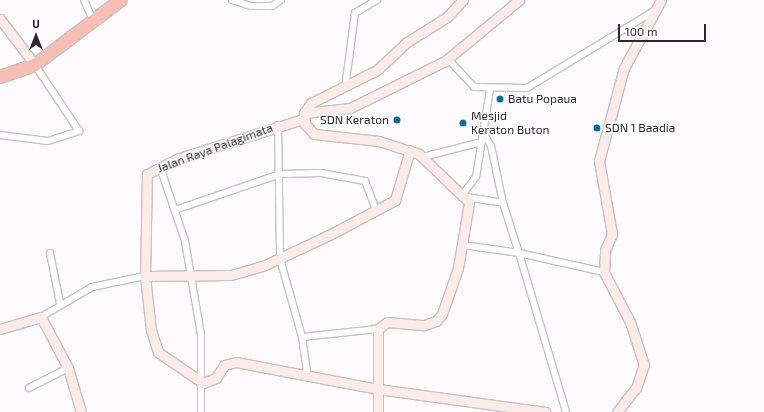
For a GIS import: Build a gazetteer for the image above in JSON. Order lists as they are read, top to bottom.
{
  "streets": {
    "street": ["Jalan Raya Palagimata"]
  },
  "places": [
    "Batu Popaua",
    "SDN Keraton",
    "Mesjid Keraton Buton",
    "SDN 1 Baadia"
  ],
  "scale_bar": "100 m",
  "north": "top"
}
